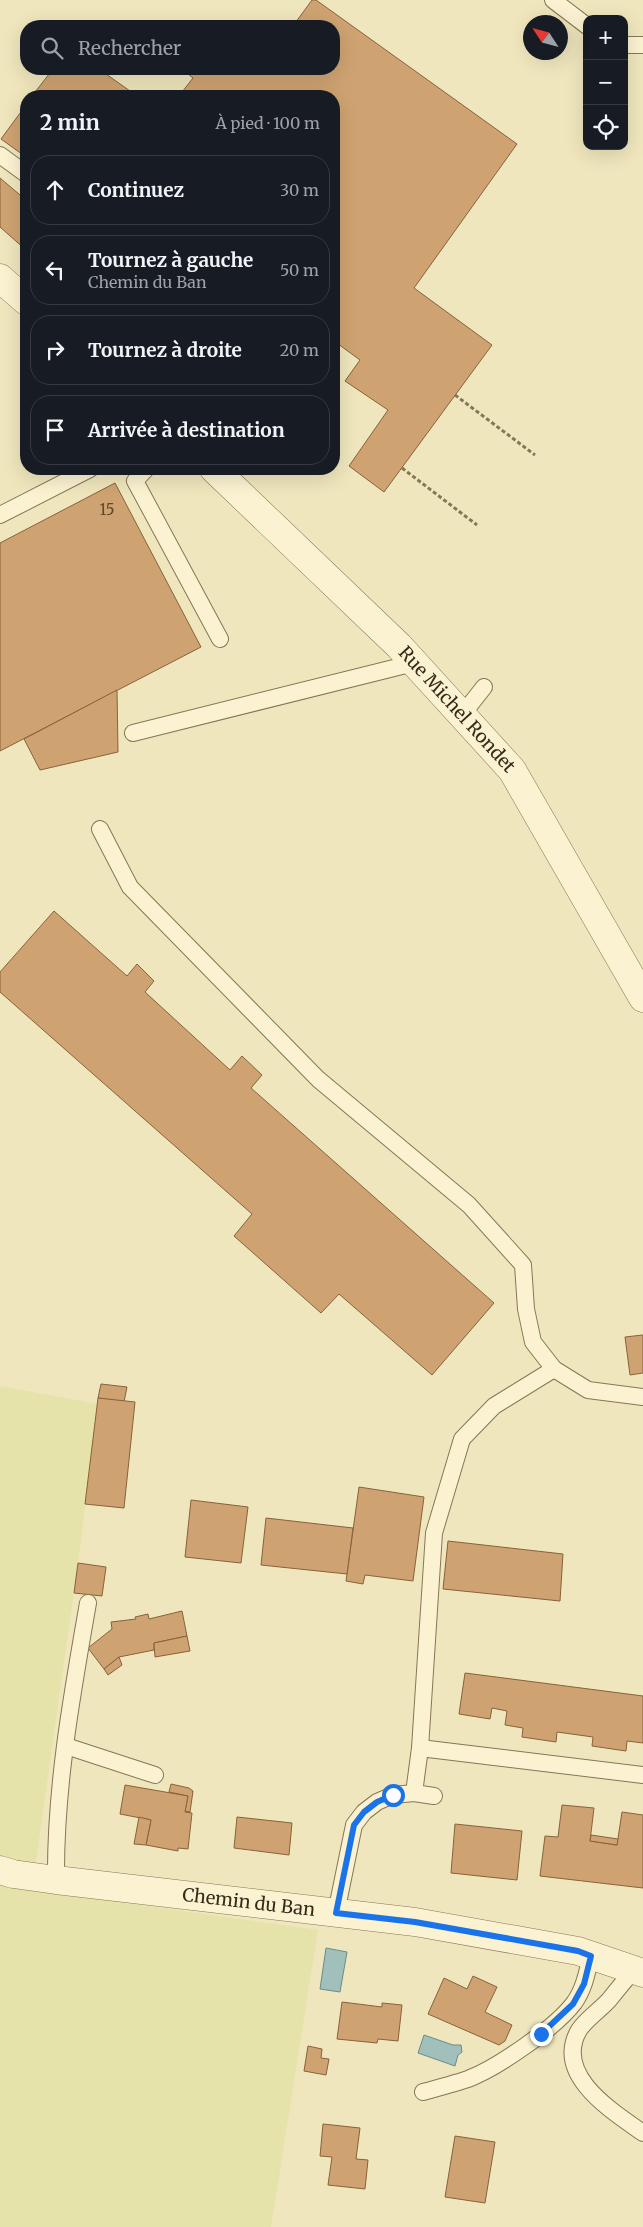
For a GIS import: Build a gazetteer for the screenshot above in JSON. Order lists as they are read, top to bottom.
{
  "streets": {
    "street": ["Rue Michel Rondet", "Chemin du Ban"]
  },
  "house_numbers": ["15"],
  "north": "top left",
  "page": {
    "map_buttons": ["+", "−"],
    "search": "Rechercher",
    "heading": ["2 min", "À pied · 100 m"],
    "list": [
      ["Continuez", "30 m"],
      ["Tournez à gauche", "Chemin du Ban", "50 m"],
      ["Tournez à droite", "20 m"],
      "Arrivée à destination"
    ]
  }
}
